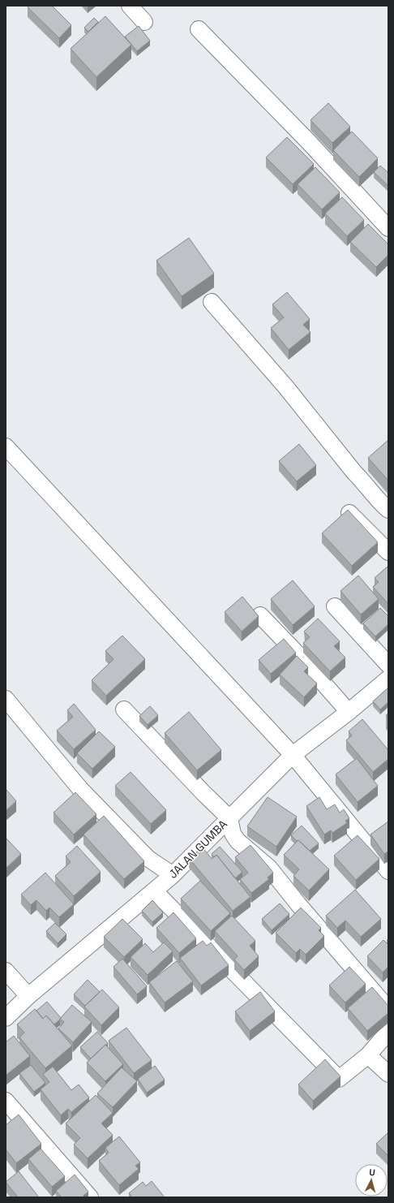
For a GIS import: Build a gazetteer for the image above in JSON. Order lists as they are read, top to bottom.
{
  "streets": {
    "street": ["JALAN GUMBA"]
  },
  "north": "top"
}
